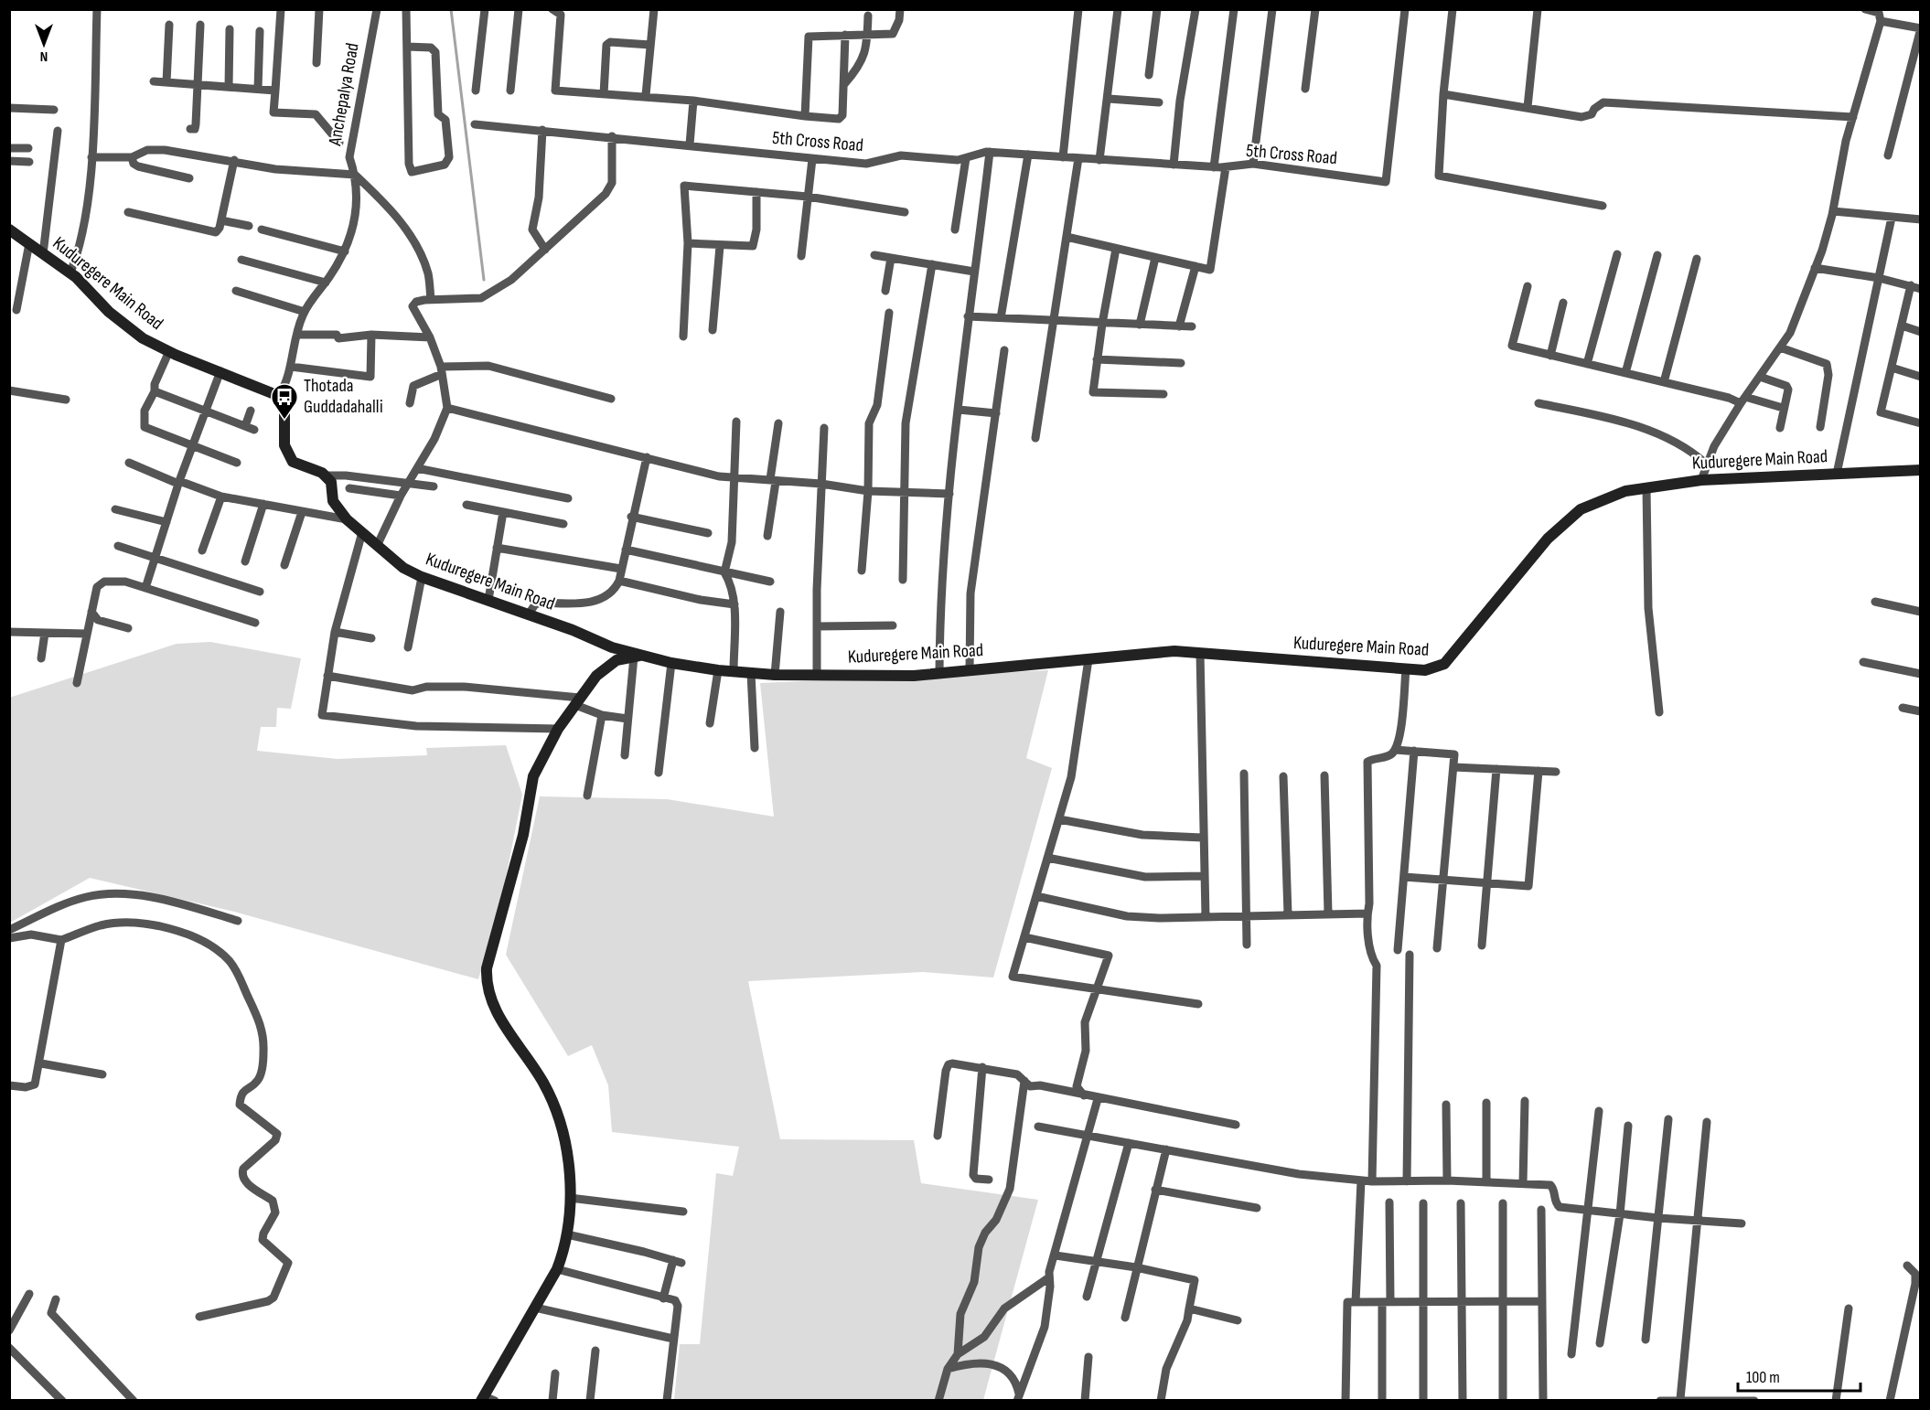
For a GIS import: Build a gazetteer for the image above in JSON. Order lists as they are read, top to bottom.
{
  "streets": {
    "street": ["Anchepalya Road", "5th Cross Road", "Kuduregere Main Road"]
  },
  "crossings": [
    ["Anchepalya Road", "Kuduregere Main Road"]
  ],
  "places": {
    "bus stop": ["Thotada Guddadahalli"]
  },
  "scale_bar": "100 m",
  "north": "bottom"
}
